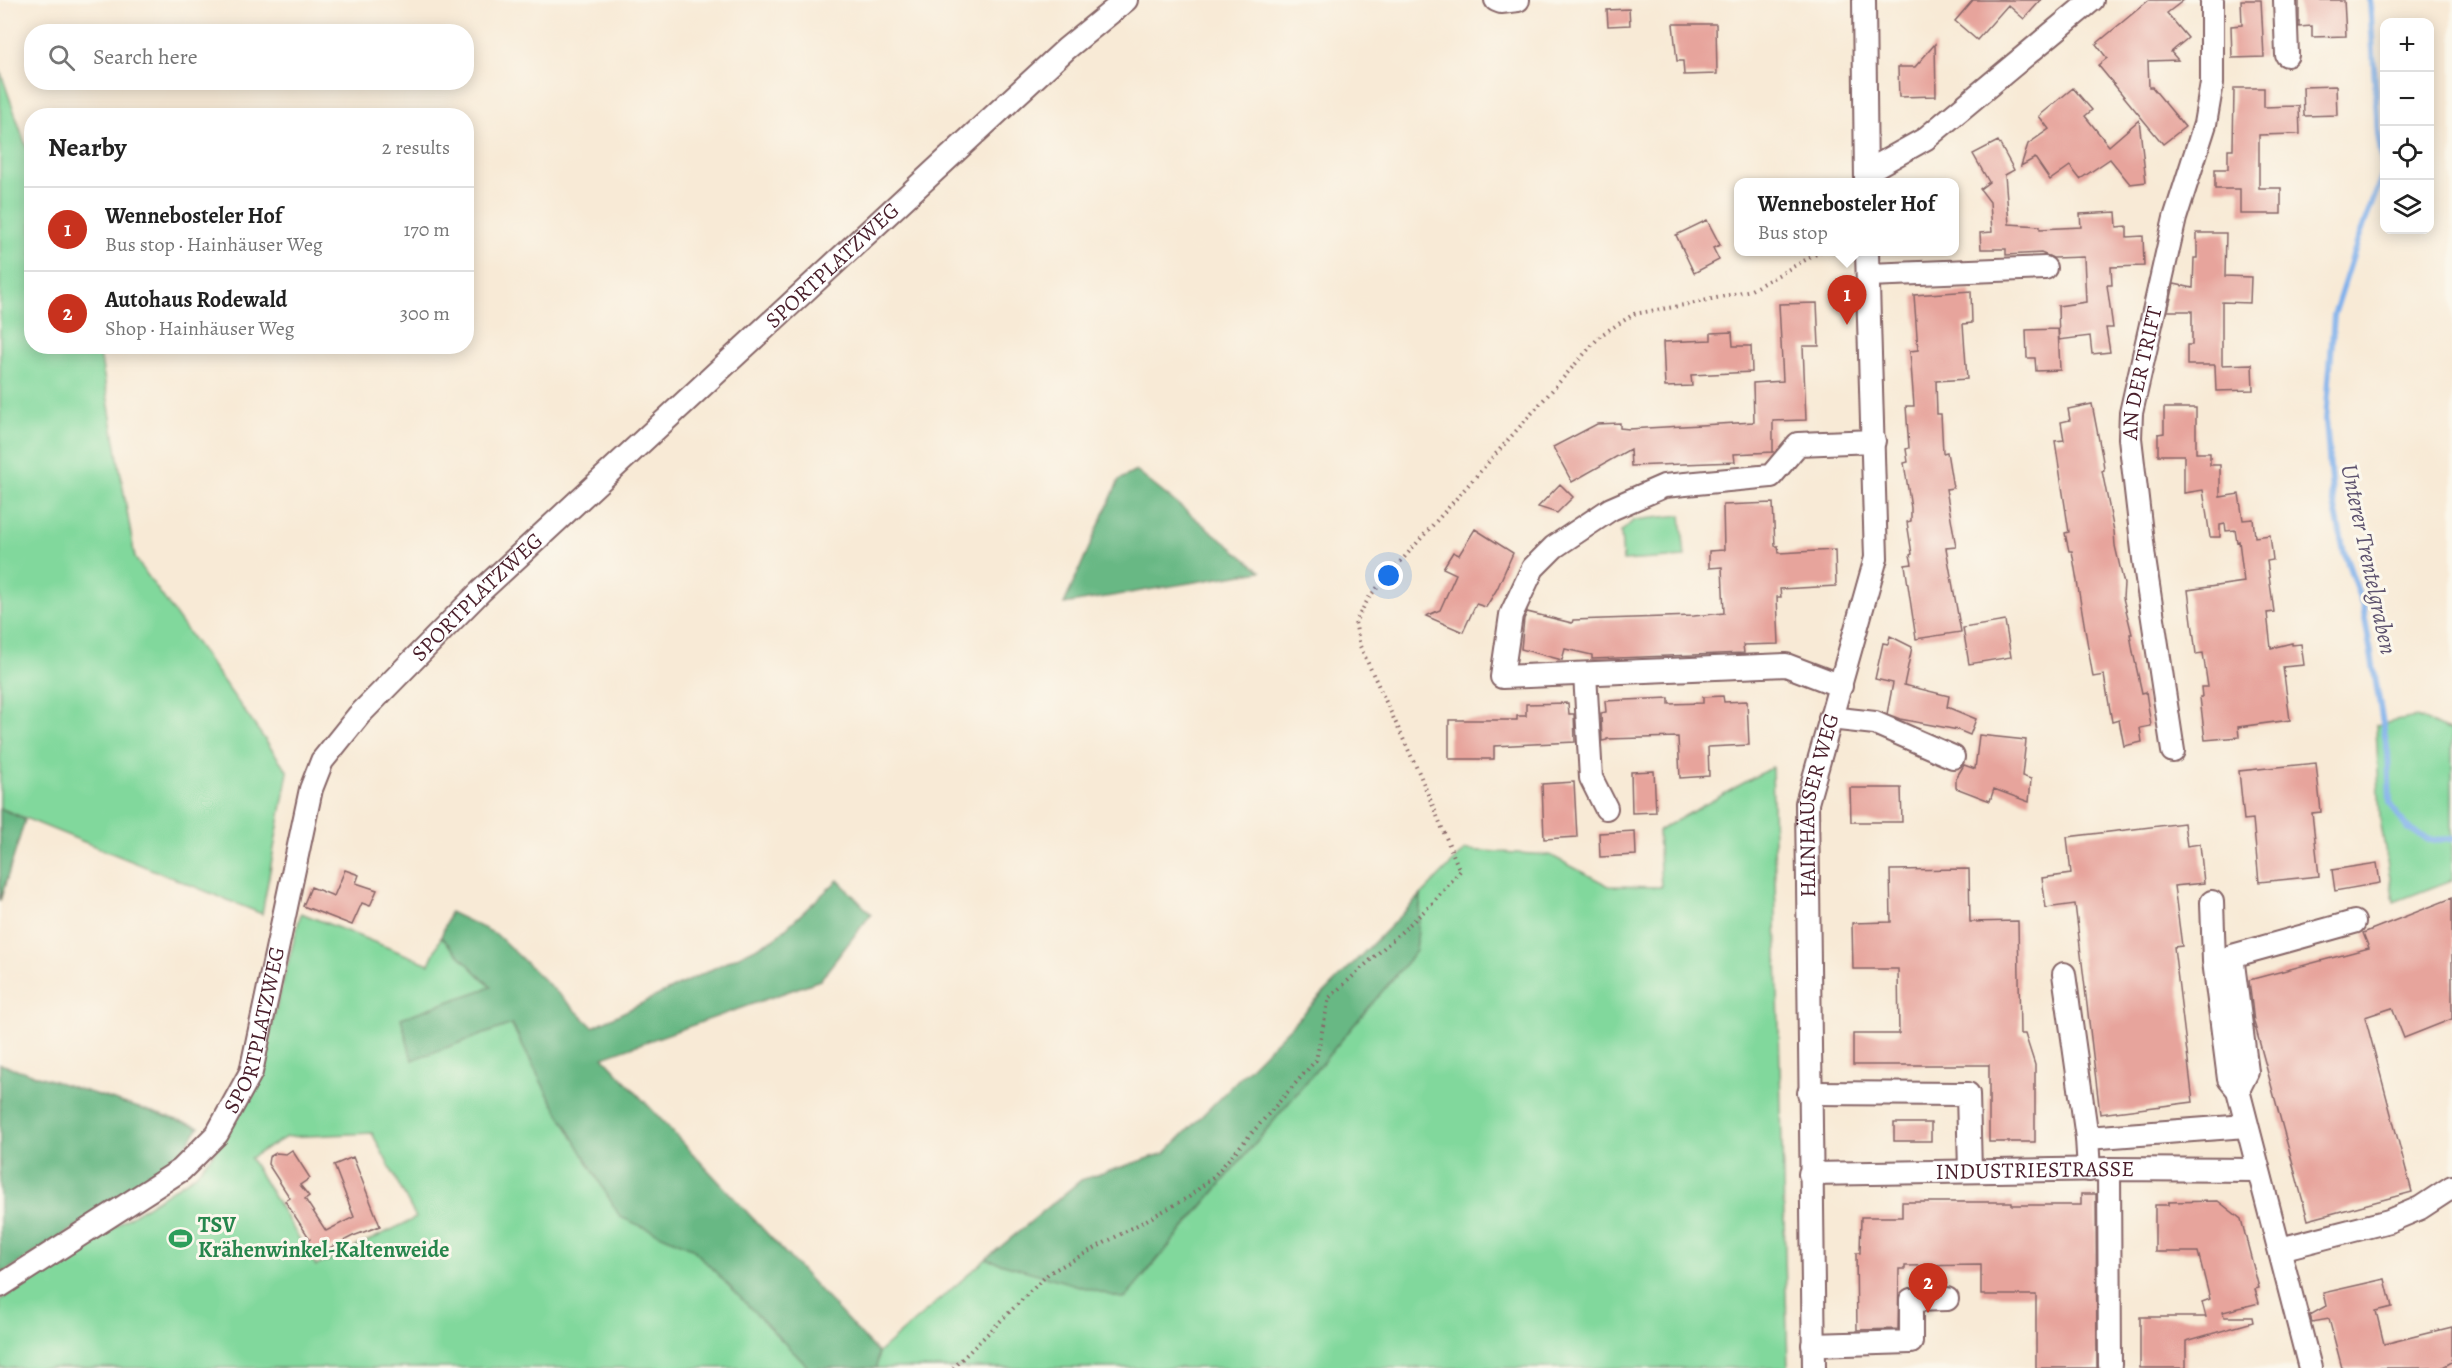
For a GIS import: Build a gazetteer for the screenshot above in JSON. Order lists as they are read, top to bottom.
{
  "streets": {
    "street": [
      "SPORTPLATZWEG",
      "AN DER TRIFT",
      "HAINHÄUSER WEG",
      "INDUSTRIESTRASSE"
    ]
  },
  "crossings": [
    ["HAINHÄUSER WEG", "INDUSTRIESTRASSE"]
  ],
  "water": ["Unterer Trentelgraben"],
  "places": {
    "sports": ["TSV Krähenwinkel-Kaltenweide"]
  },
  "page": {
    "map_buttons": ["+", "−"],
    "search": "Search here",
    "heading": ["Nearby", "2 results"],
    "popup": ["Wennebosteler Hof", "Bus stop"],
    "list": [
      {
        "mark": "1",
        "name": "Wennebosteler Hof",
        "note": "Bus stop · Hainhäuser Weg",
        "value": "170 m"
      },
      {
        "mark": "2",
        "name": "Autohaus Rodewald",
        "note": "Shop · Hainhäuser Weg",
        "value": "300 m"
      }
    ],
    "pins": ["1", "2"]
  }
}
